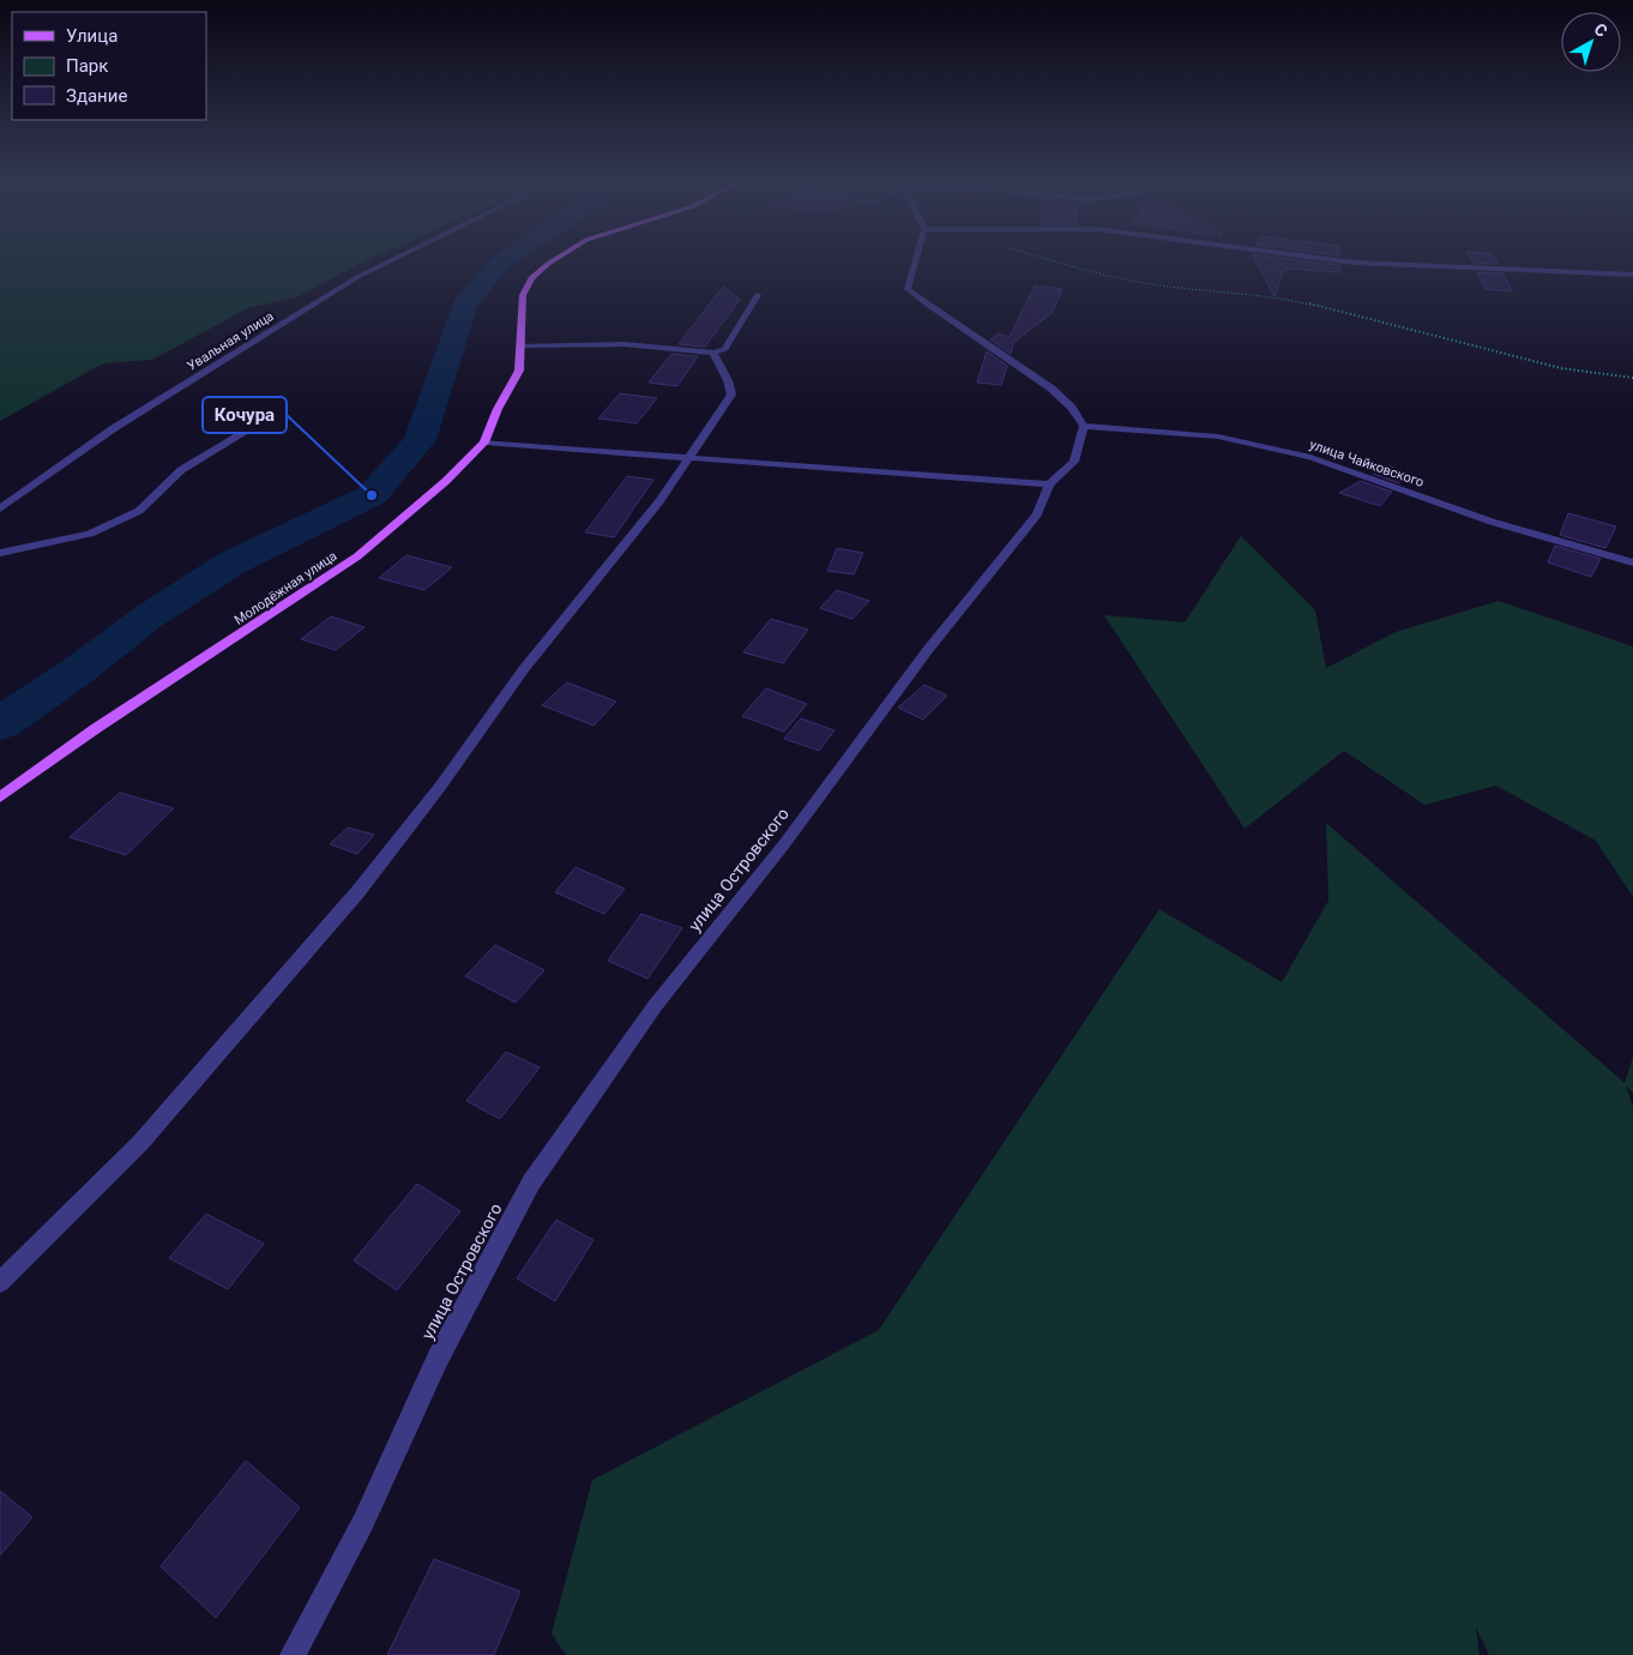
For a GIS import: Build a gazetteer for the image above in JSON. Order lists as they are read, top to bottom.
{
  "streets": {
    "main road": ["Молодёжная улица"],
    "street": ["Увальная улица", "улица Чайковского", "улица Островского"]
  },
  "crossings": [
    ["улица Чайковского", "улица Островского"]
  ],
  "places": ["Кочура"],
  "legend": ["Улица", "Парк", "Здание"],
  "north": "top right"
}
